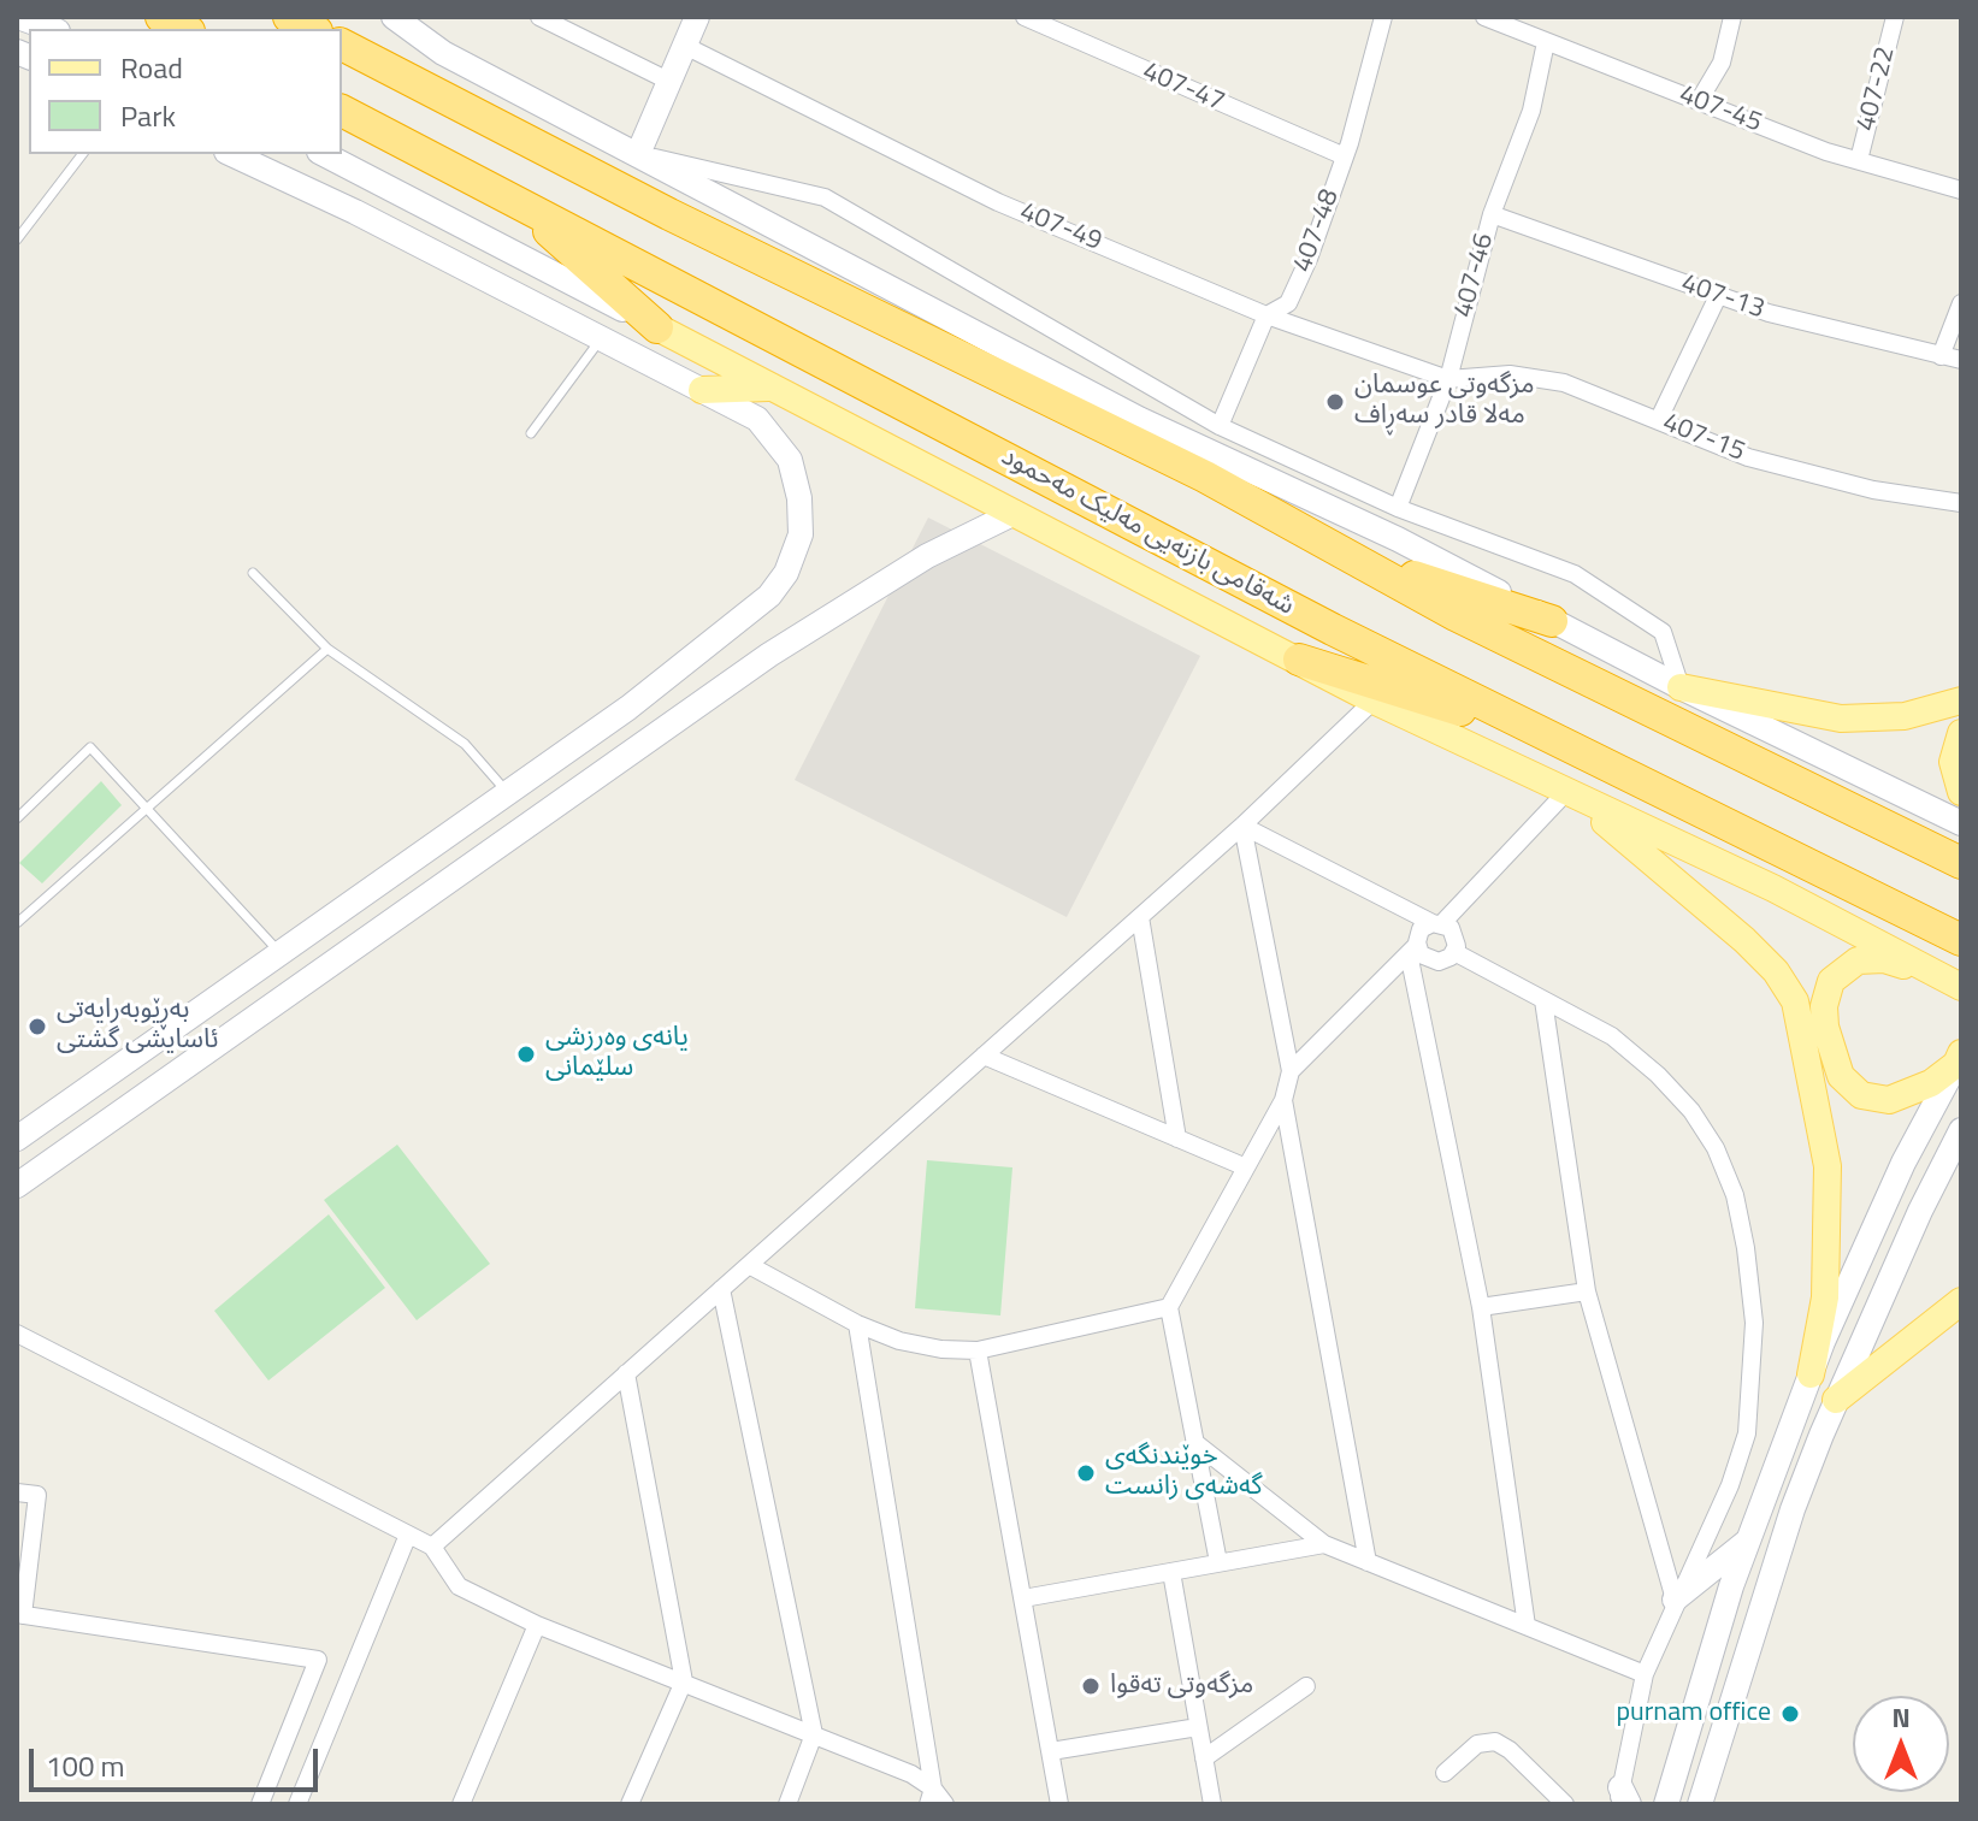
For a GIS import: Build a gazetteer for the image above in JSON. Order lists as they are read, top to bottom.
{
  "streets": {
    "highway": ["شەقامی بازنەیی مەلیک مەحمود"],
    "street": [
      "407-47",
      "407-22",
      "407-45",
      "407-49",
      "407-48",
      "407-46",
      "407-13",
      "407-15"
    ]
  },
  "crossings": [
    ["407-47", "407-48"],
    ["407-22", "407-45"],
    ["407-45", "407-46"],
    ["407-49", "407-48"],
    ["407-49", "407-46"],
    ["407-49", "407-15"],
    ["407-46", "407-13"],
    ["407-46", "407-15"]
  ],
  "places": [
    "مزگەوتی عوسمان مەلا قادر سەڕاف",
    "بەڕێوبەرایەتی ئاسایشی گشتی",
    "یانەی وەرزشی سلێمانی",
    "خوێندنگەی گەشەی زانست",
    "مزگەوتی تەقوا",
    "purnam office"
  ],
  "legend": ["Road", "Park"],
  "scale_bar": "100 m",
  "north": "top"
}
